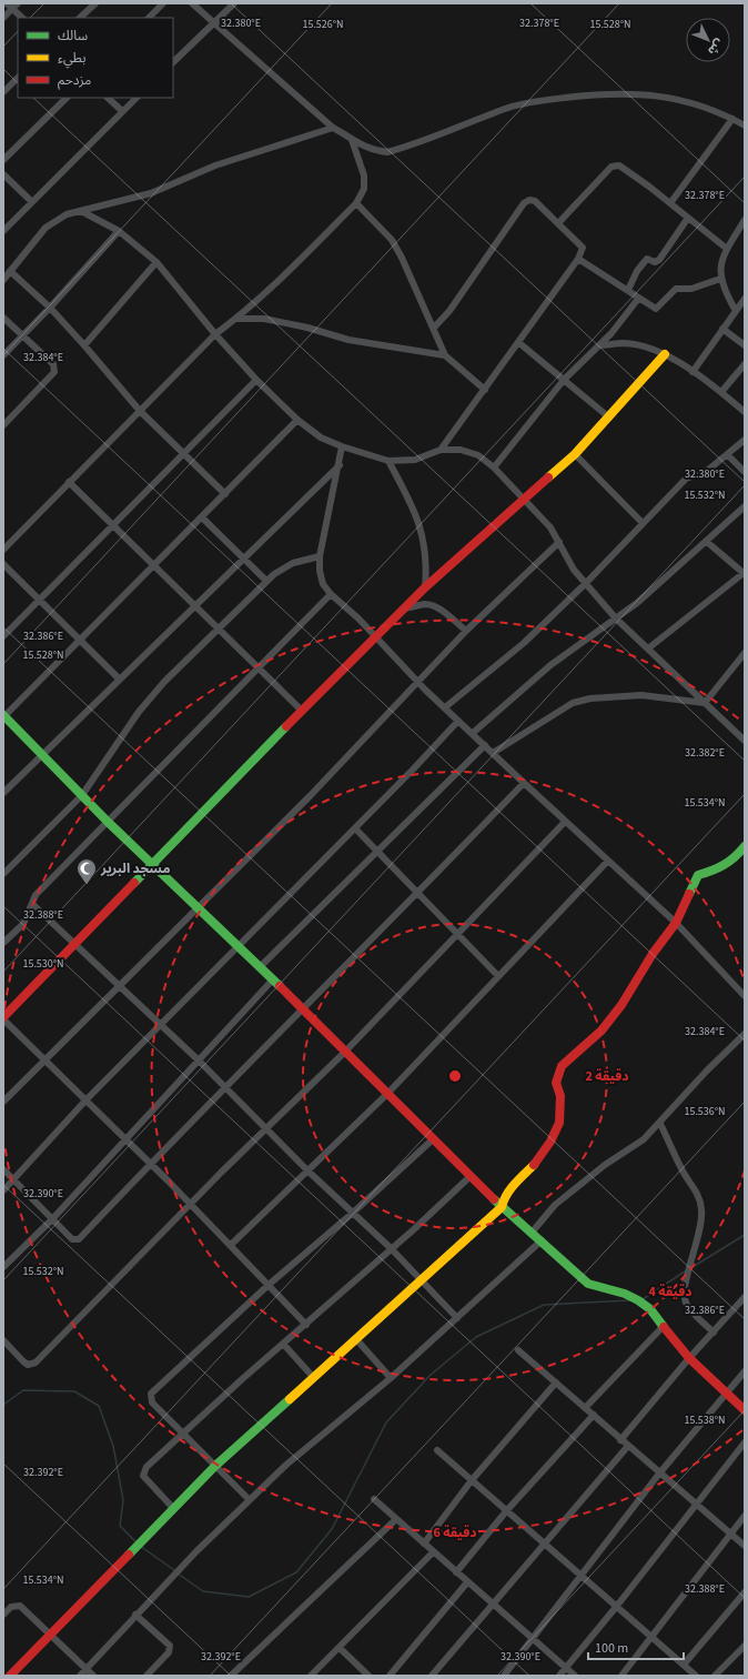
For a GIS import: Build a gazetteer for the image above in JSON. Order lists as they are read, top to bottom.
{
  "places": {
    "mosque": ["مسجد البرير"]
  },
  "legend": ["سالك", "بطيء", "مزدحم"],
  "scale_bar": "100 m",
  "north": "bottom right",
  "coordinates": [
    "32.380°E",
    "32.378°E",
    "15.526°N",
    "15.528°N",
    "32.384°E",
    "15.532°N",
    "32.386°E",
    "32.382°E",
    "15.534°N",
    "32.388°E",
    "15.530°N",
    "15.536°N",
    "32.390°E",
    "15.538°N",
    "32.392°E"
  ],
  "rings": ["2 دقيقة", "4 دقيقة", "6 دقيقة"]
}
